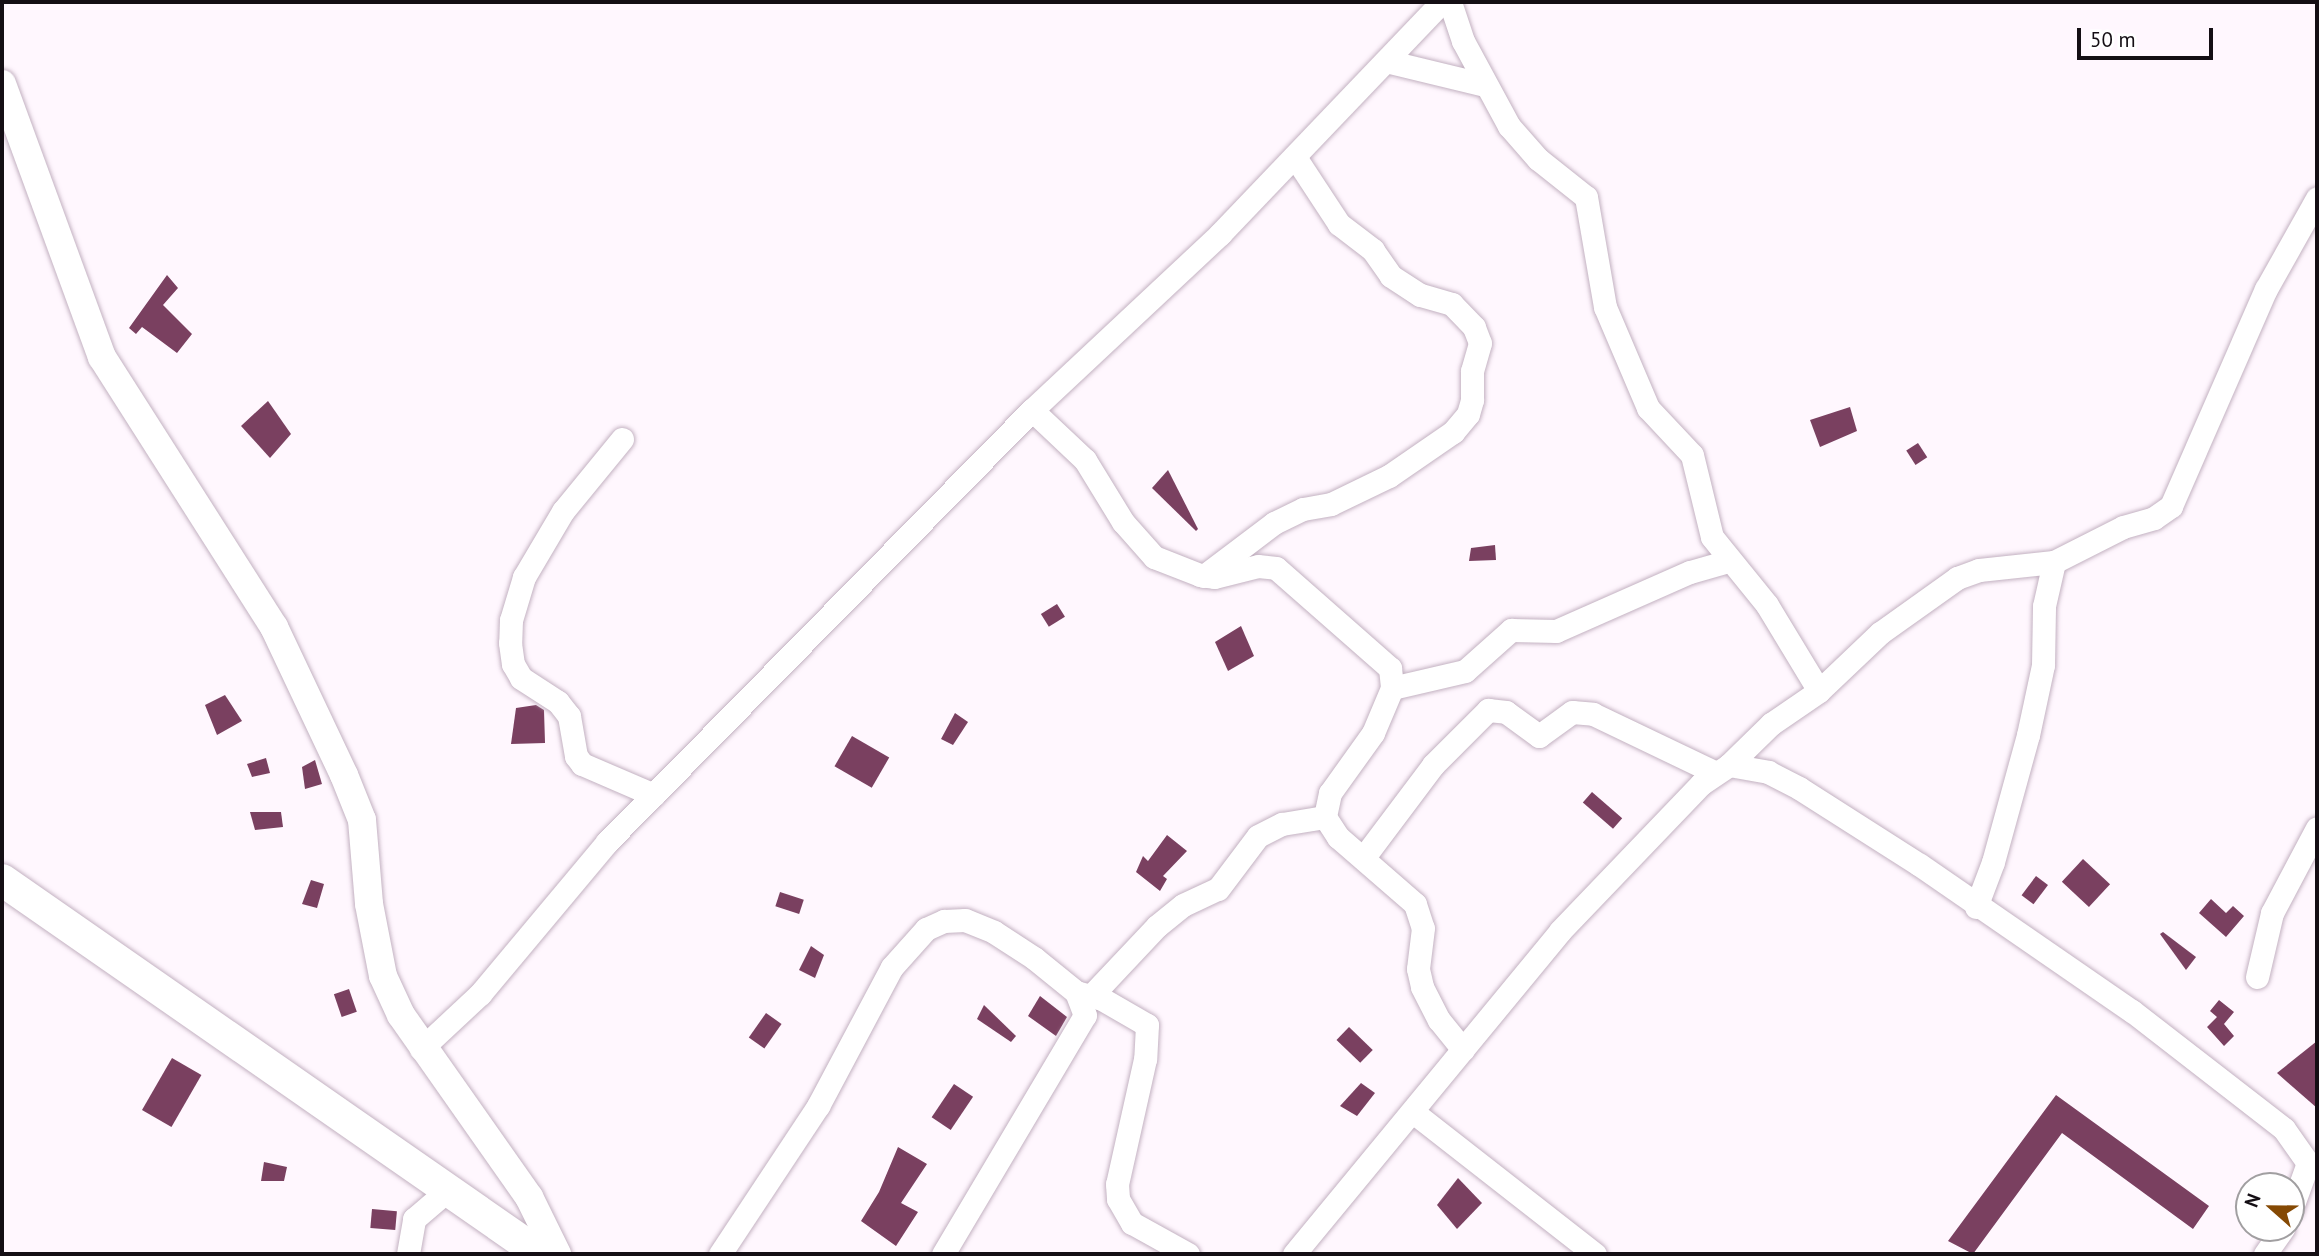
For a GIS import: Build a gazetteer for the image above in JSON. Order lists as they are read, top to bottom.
{
  "scale_bar": "50 m",
  "north": "left"
}
